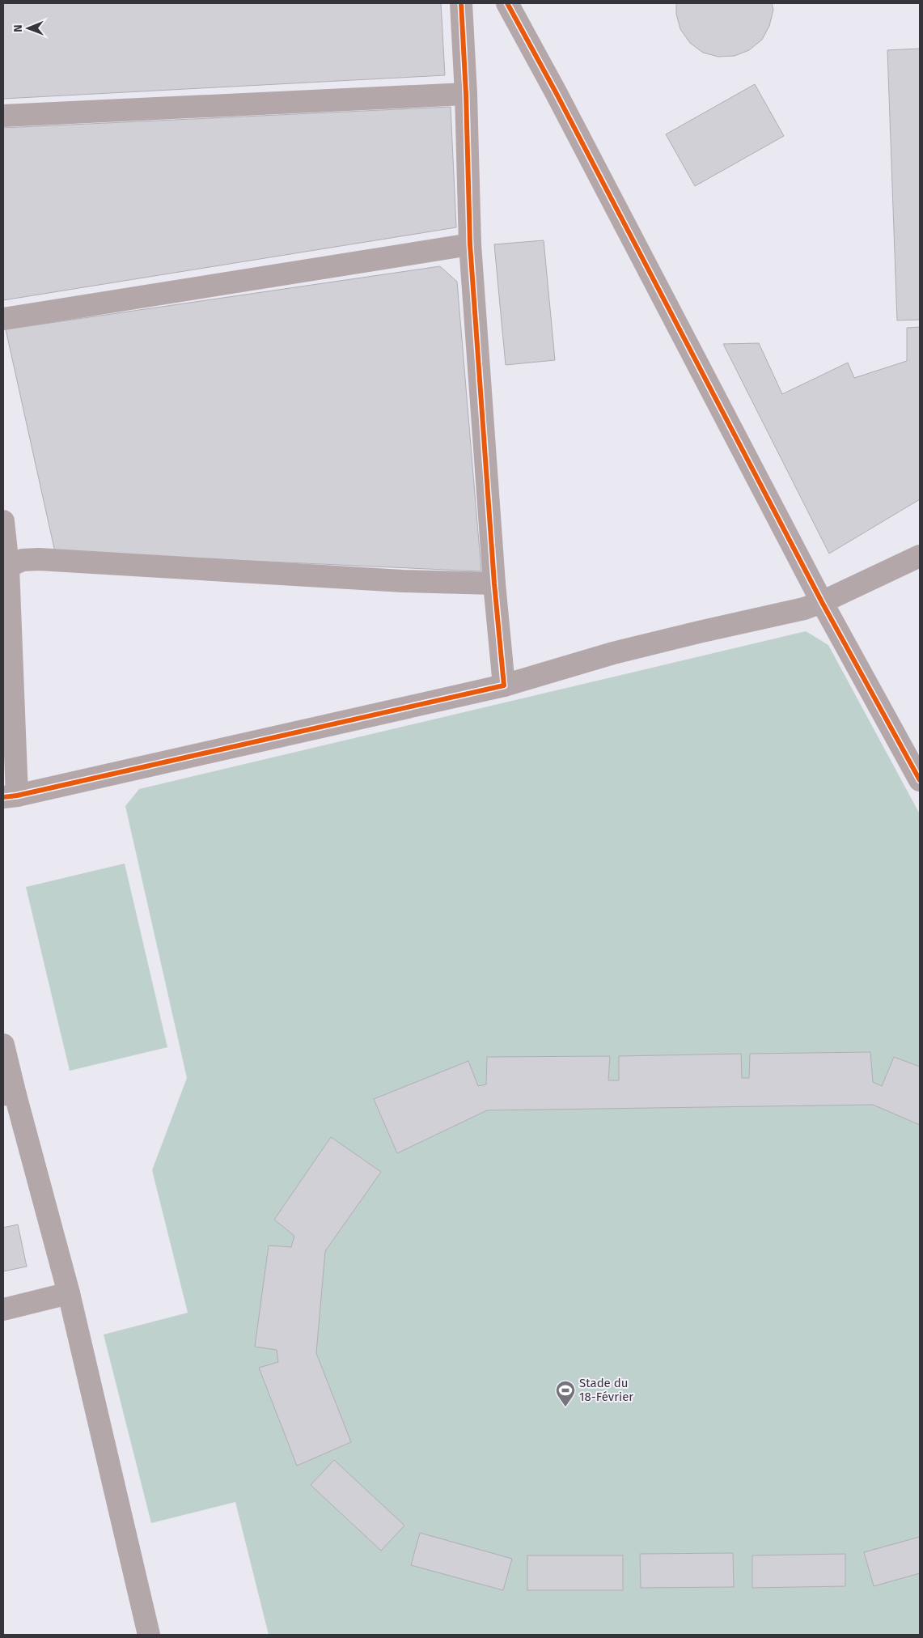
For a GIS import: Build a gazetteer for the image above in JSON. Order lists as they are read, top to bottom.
{
  "places": {
    "sports": ["Stade du 18-Février"]
  },
  "north": "left"
}
